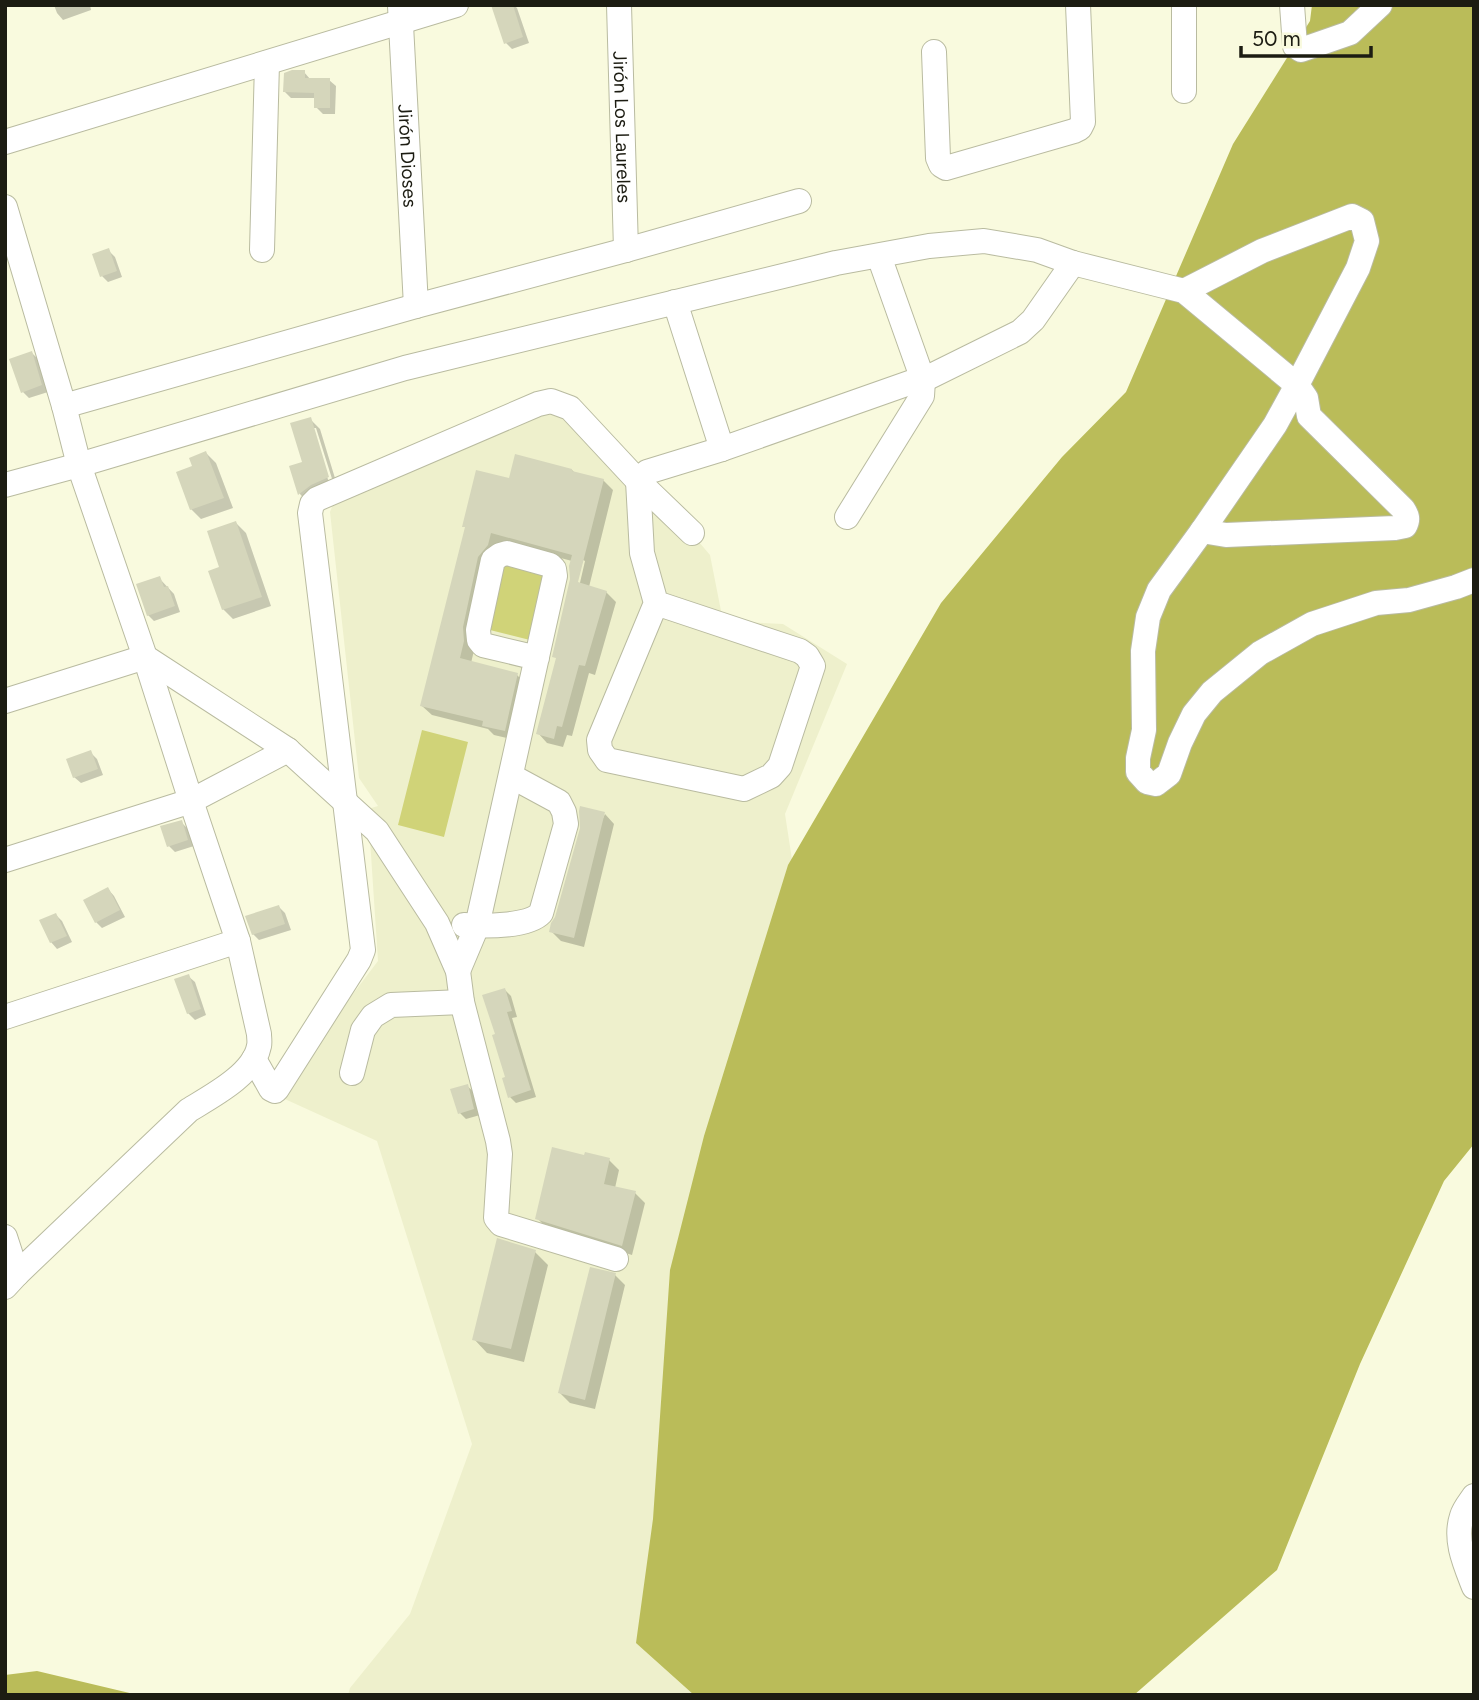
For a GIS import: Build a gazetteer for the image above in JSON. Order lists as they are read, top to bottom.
{
  "streets": {
    "street": ["Jirón Los Laureles", "Jirón Dioses"]
  },
  "scale_bar": "50 m"
}
